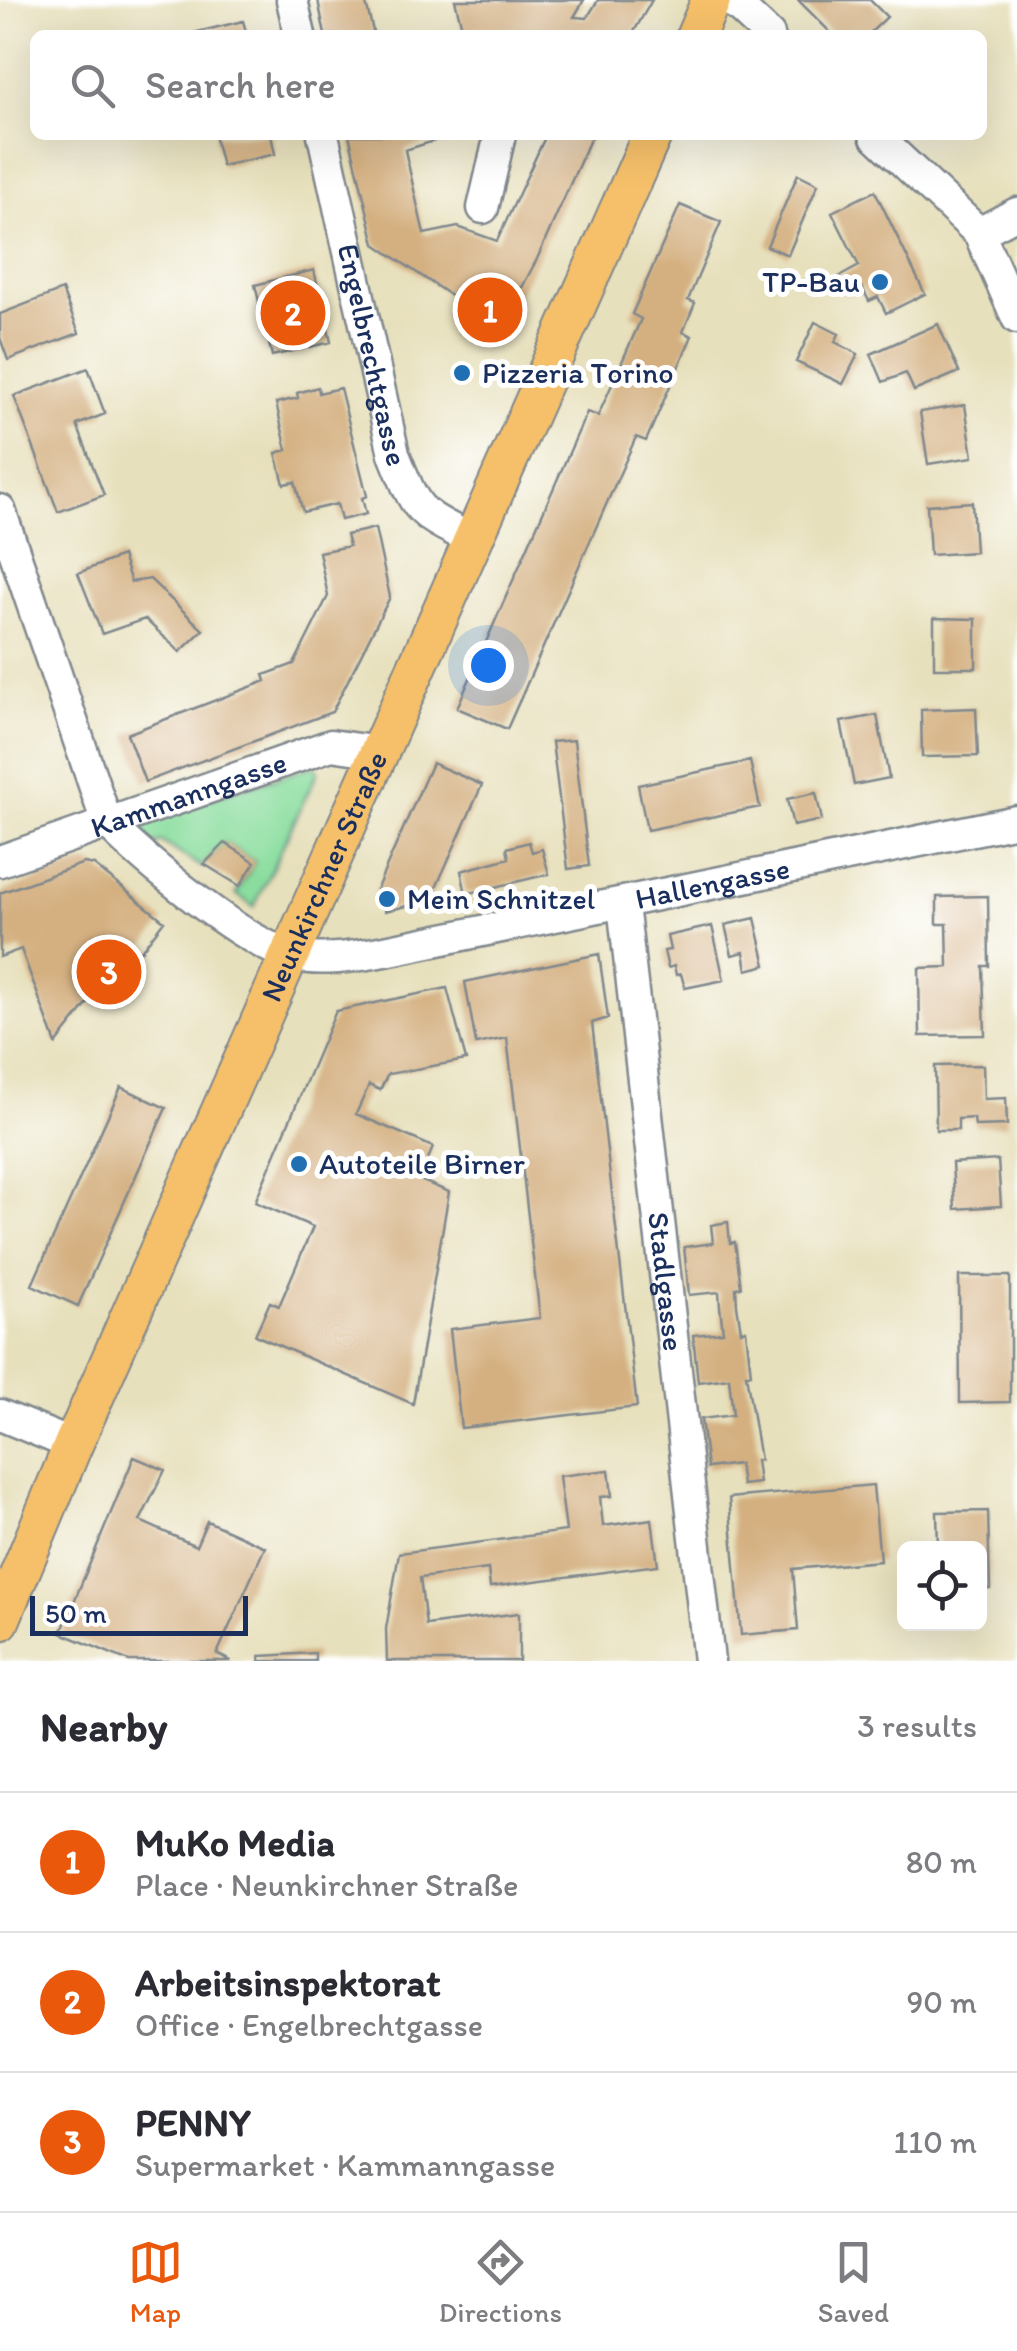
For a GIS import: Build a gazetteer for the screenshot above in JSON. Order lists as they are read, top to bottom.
{
  "streets": {
    "main road": ["Neunkirchner Straße"],
    "street": [
      "Engelbrechtgasse",
      "Kammanngasse",
      "Hallengasse",
      "Stadlgasse"
    ]
  },
  "crossings": [
    ["Engelbrechtgasse", "Neunkirchner Straße"],
    ["Kammanngasse", "Neunkirchner Straße"],
    ["Neunkirchner Straße", "Hallengasse"],
    ["Hallengasse", "Stadlgasse"]
  ],
  "places": [
    "TP-Bau",
    "Pizzeria Torino",
    "Mein Schnitzel",
    "Autoteile Birner"
  ],
  "scale_bar": "50 m",
  "page": {
    "search": "Search here",
    "pins": ["1", "2", "3"],
    "scale": "50 m",
    "heading": ["Nearby", "3 results"],
    "list": [
      {
        "mark": "1",
        "name": "MuKo Media",
        "note": "Place · Neunkirchner Straße",
        "value": "80 m"
      },
      {
        "mark": "2",
        "name": "Arbeitsinspektorat",
        "note": "Office · Engelbrechtgasse",
        "value": "90 m"
      },
      {
        "mark": "3",
        "name": "PENNY",
        "note": "Supermarket · Kammanngasse",
        "value": "110 m"
      }
    ],
    "nav": ["Map", "Directions", "Saved"]
  }
}
